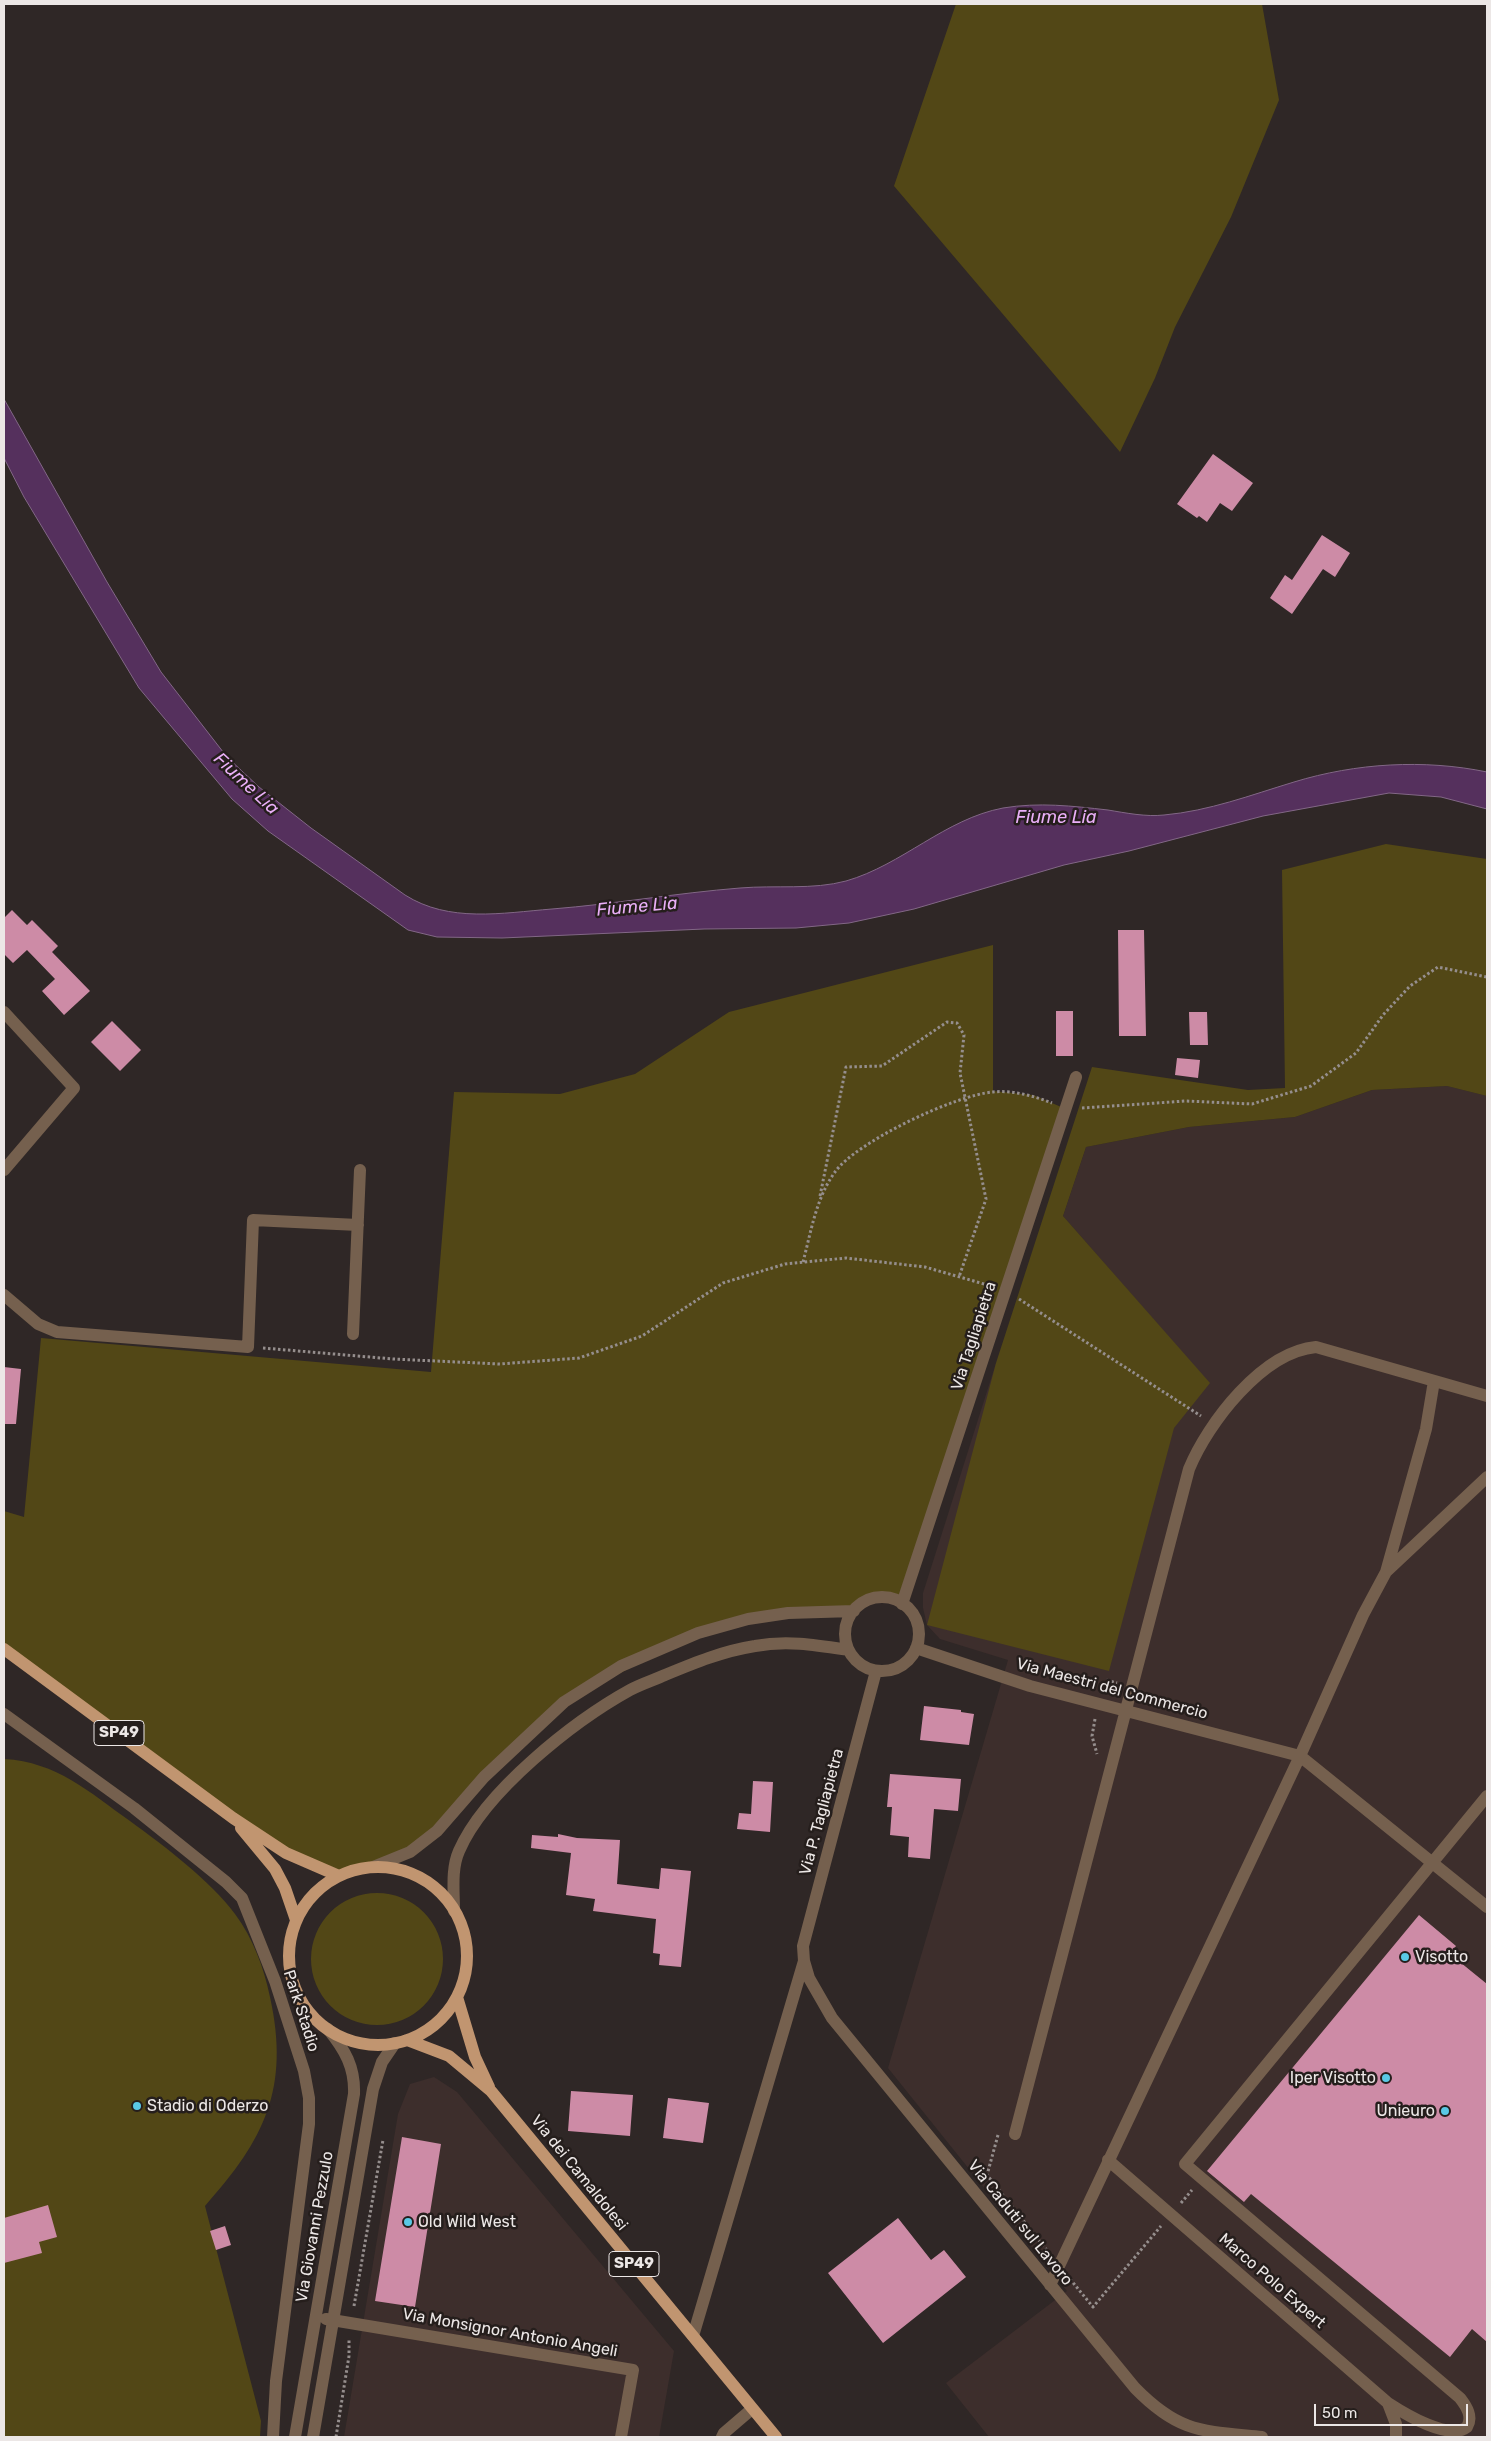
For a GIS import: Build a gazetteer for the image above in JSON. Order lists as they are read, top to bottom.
{
  "streets": {
    "main road": ["SP49", "Via dei Camaldolesi"],
    "street": [
      "Via Tagliapietra",
      "Via Maestri del Commercio",
      "Via P. Tagliapietra",
      "Park Stadio",
      "Via Caduti sul Lavoro",
      "Via Giovanni Pezzulo",
      "Marco Polo Expert",
      "Via Monsignor Antonio Angeli"
    ]
  },
  "crossings": [
    ["Via Tagliapietra", "Via Maestri del Commercio"],
    ["Via Tagliapietra", "Via P. Tagliapietra"],
    ["Via Maestri del Commercio", "Via P. Tagliapietra"],
    ["SP49", "Via dei Camaldolesi"],
    ["SP49", "Via Giovanni Pezzulo"],
    ["Via P. Tagliapietra", "Via Caduti sul Lavoro"],
    ["Via dei Camaldolesi", "Via Giovanni Pezzulo"],
    ["Via Giovanni Pezzulo", "Via Monsignor Antonio Angeli"]
  ],
  "water": ["Fiume Lia"],
  "places": [
    "Visotto",
    "Iper Visotto",
    "Stadio di Oderzo",
    "Unieuro",
    "Old Wild West"
  ],
  "scale_bar": "50 m"
}
